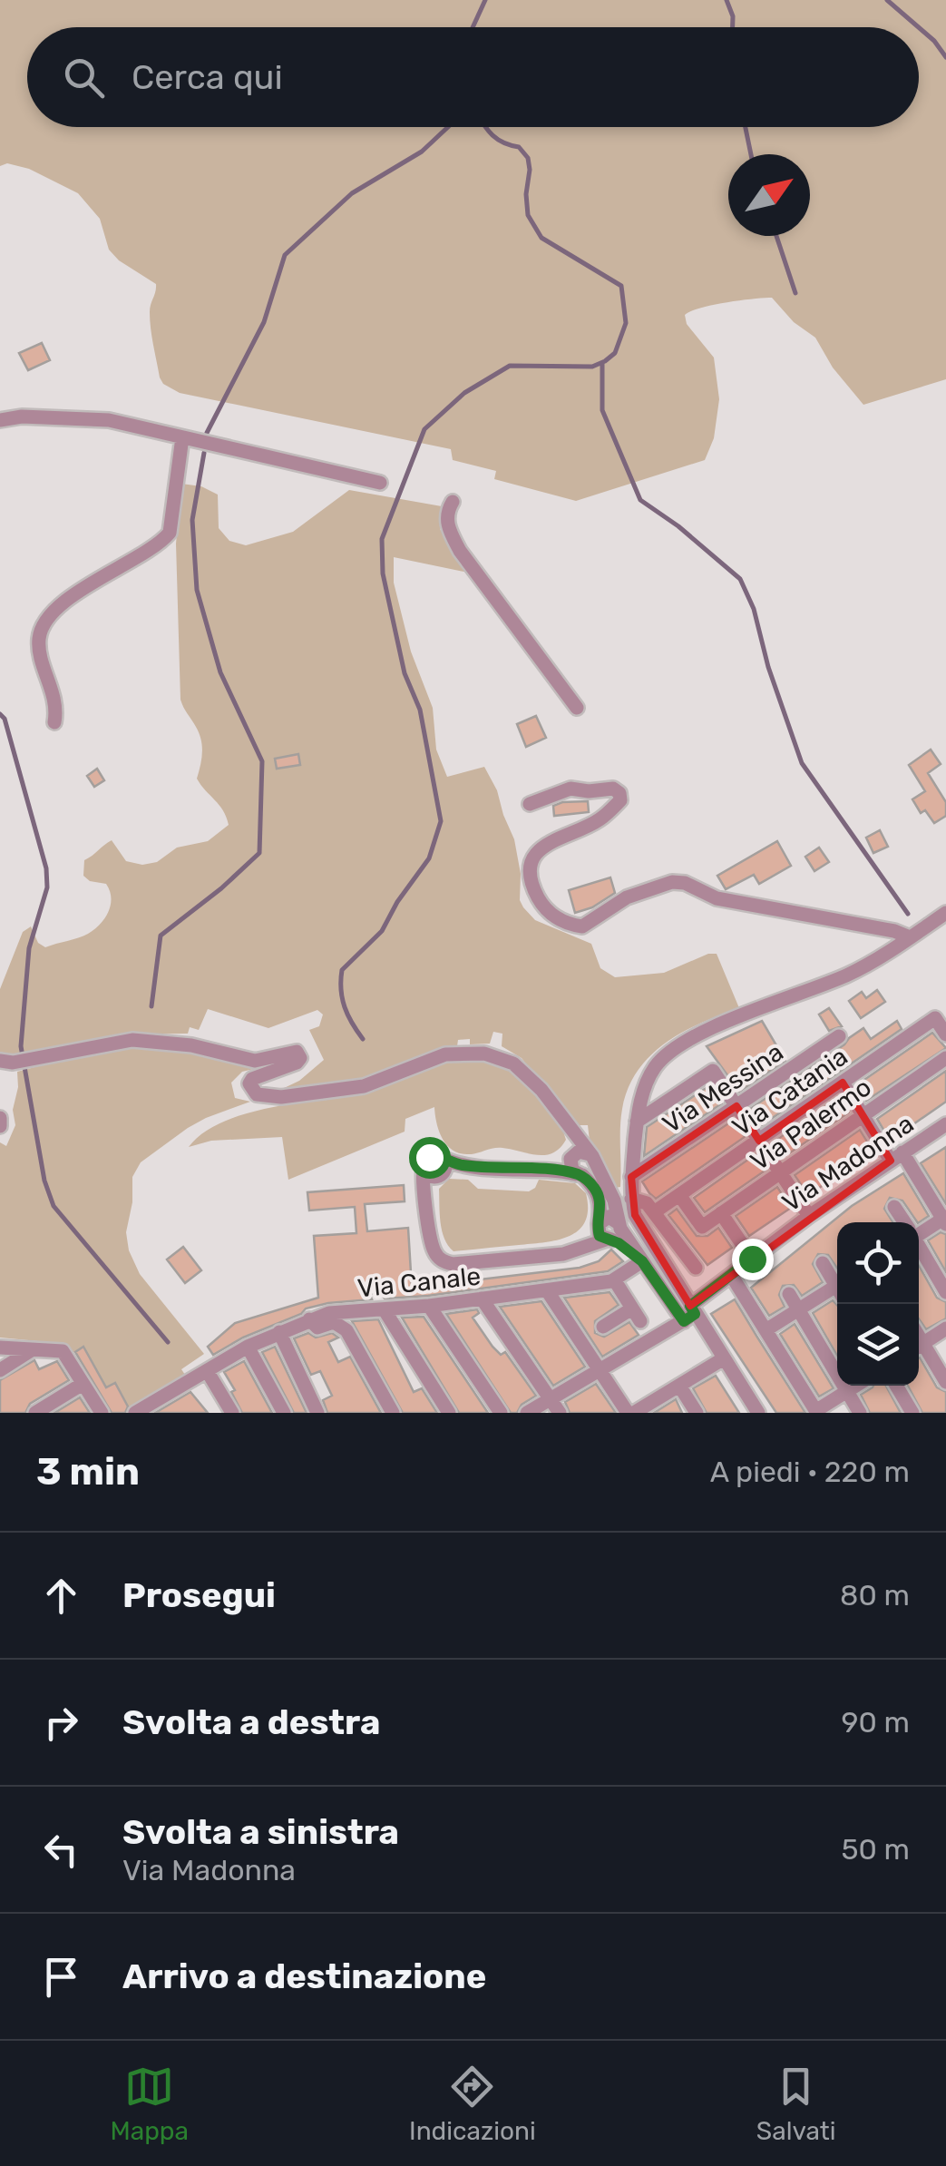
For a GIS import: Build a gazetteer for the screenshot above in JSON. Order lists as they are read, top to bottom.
{
  "streets": {
    "street": [
      "Via Messina",
      "Via Catania",
      "Via Palermo",
      "Via Madonna",
      "Via Canale"
    ]
  },
  "crossings": [
    ["Via Catania", "Via Palermo"]
  ],
  "north": "top right",
  "page": {
    "search": "Cerca qui",
    "heading": ["3 min", "A piedi · 220 m"],
    "list": [
      ["Prosegui", "80 m"],
      ["Svolta a destra", "90 m"],
      ["Svolta a sinistra", "Via Madonna", "50 m"],
      "Arrivo a destinazione"
    ],
    "nav": ["Mappa", "Indicazioni", "Salvati"]
  }
}
